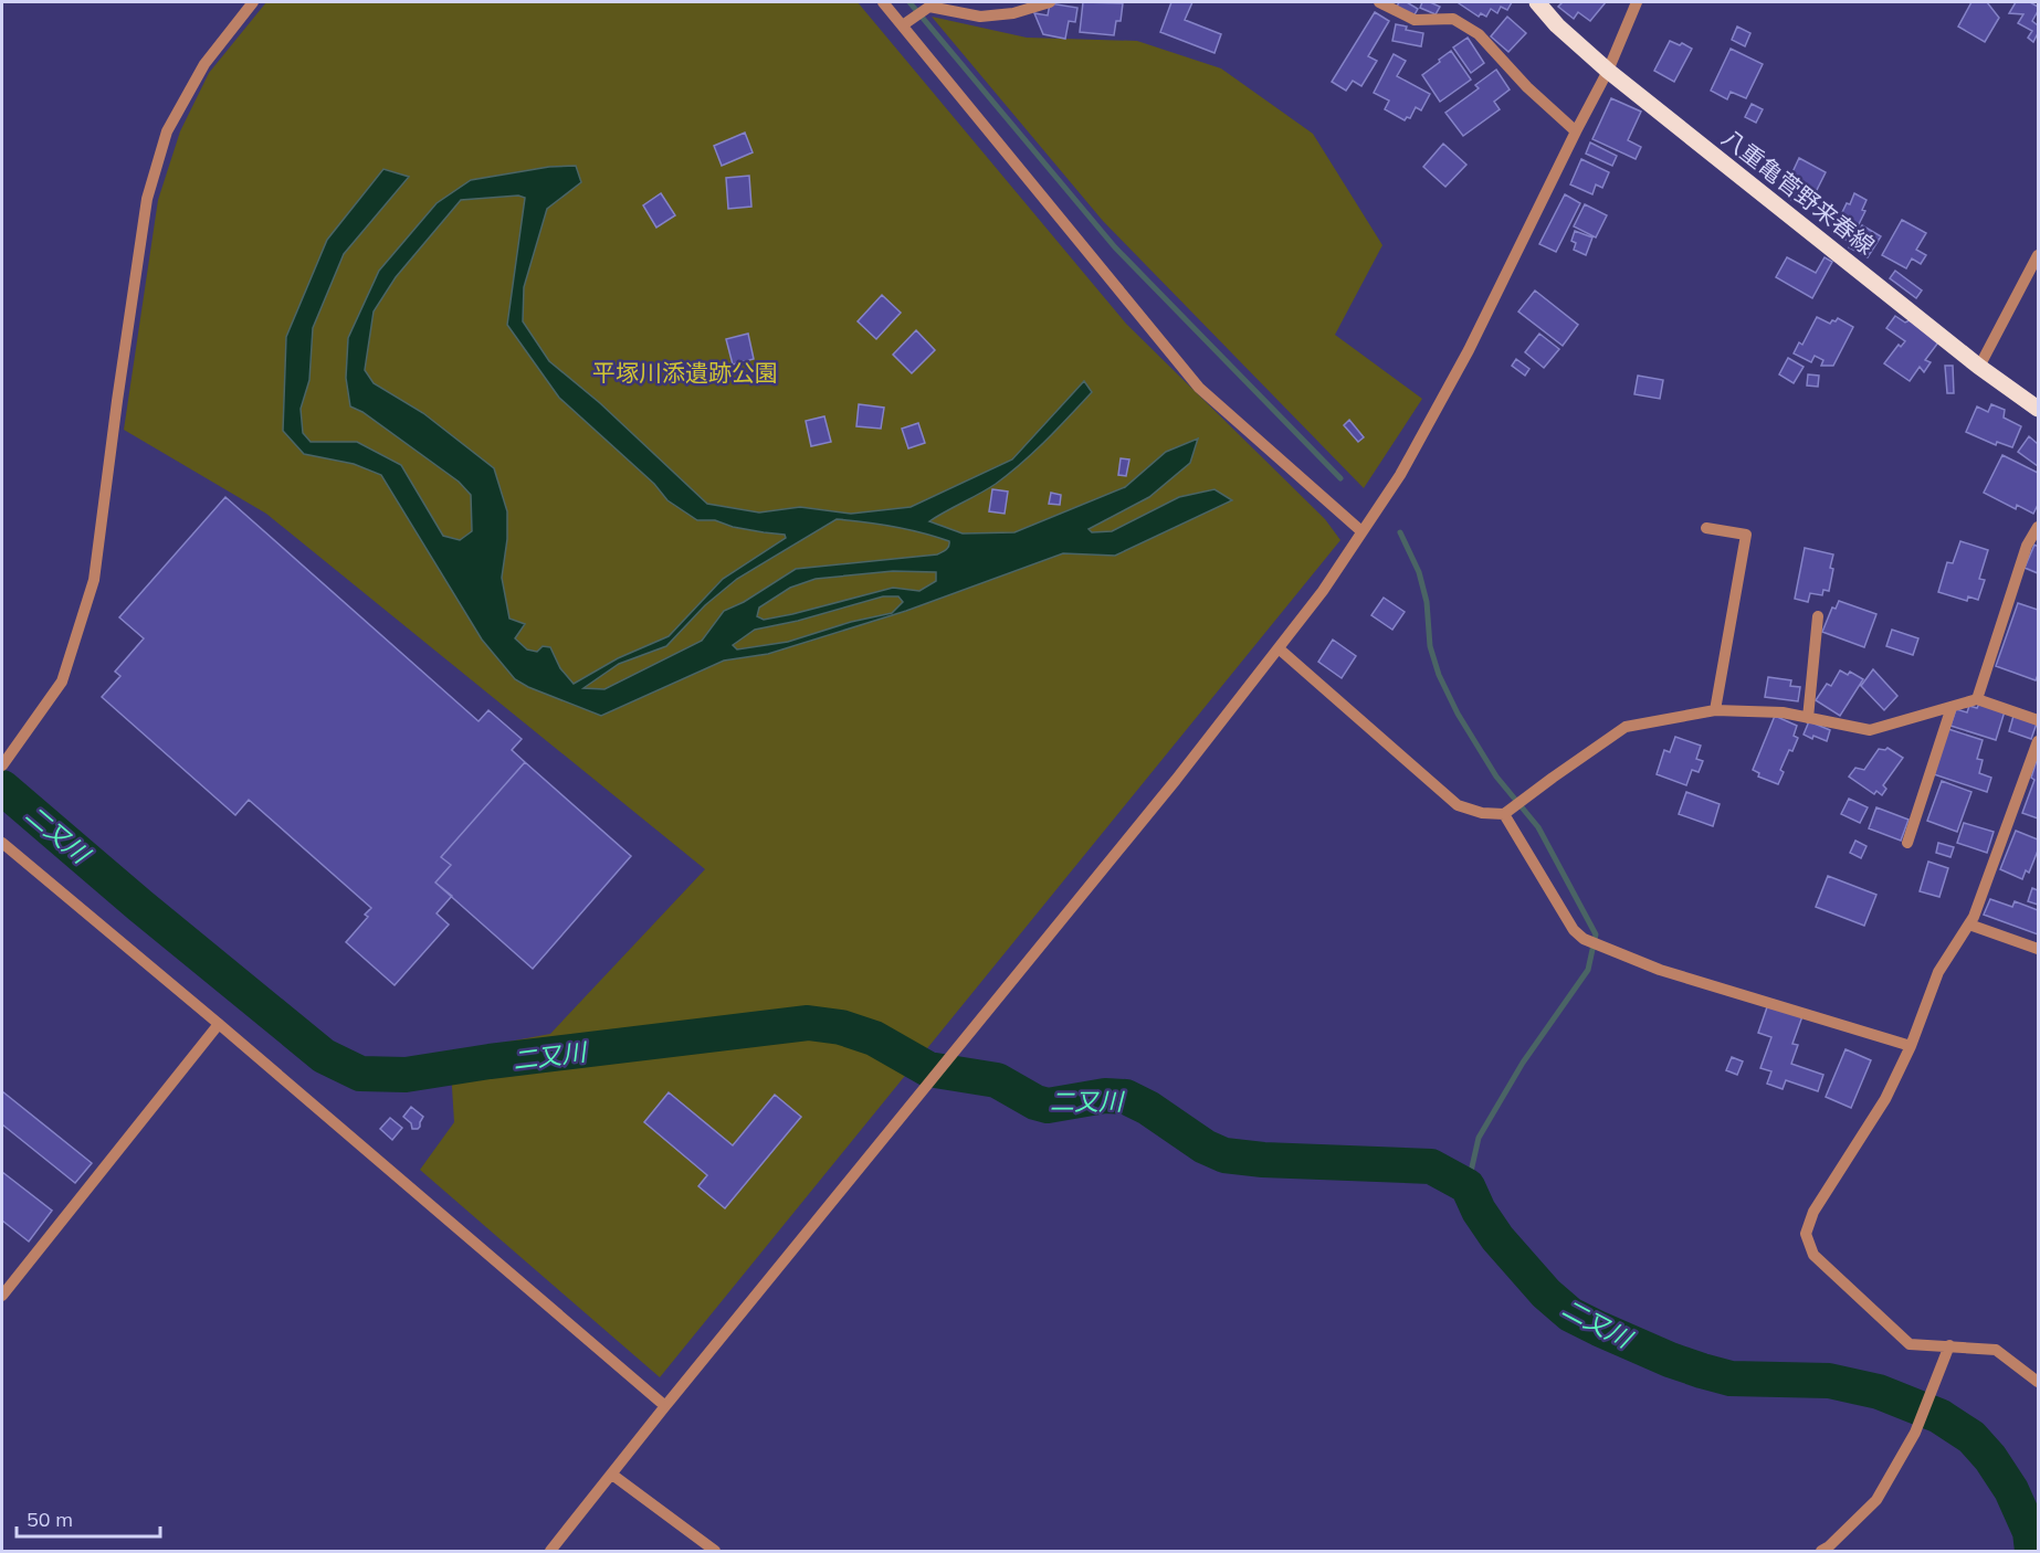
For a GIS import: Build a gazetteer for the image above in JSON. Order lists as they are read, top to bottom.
{
  "streets": {
    "main road": ["八重亀菅野来春線"]
  },
  "water": ["二又川"],
  "parks": ["平塚川添遺跡公園"],
  "scale_bar": "50 m"
}
